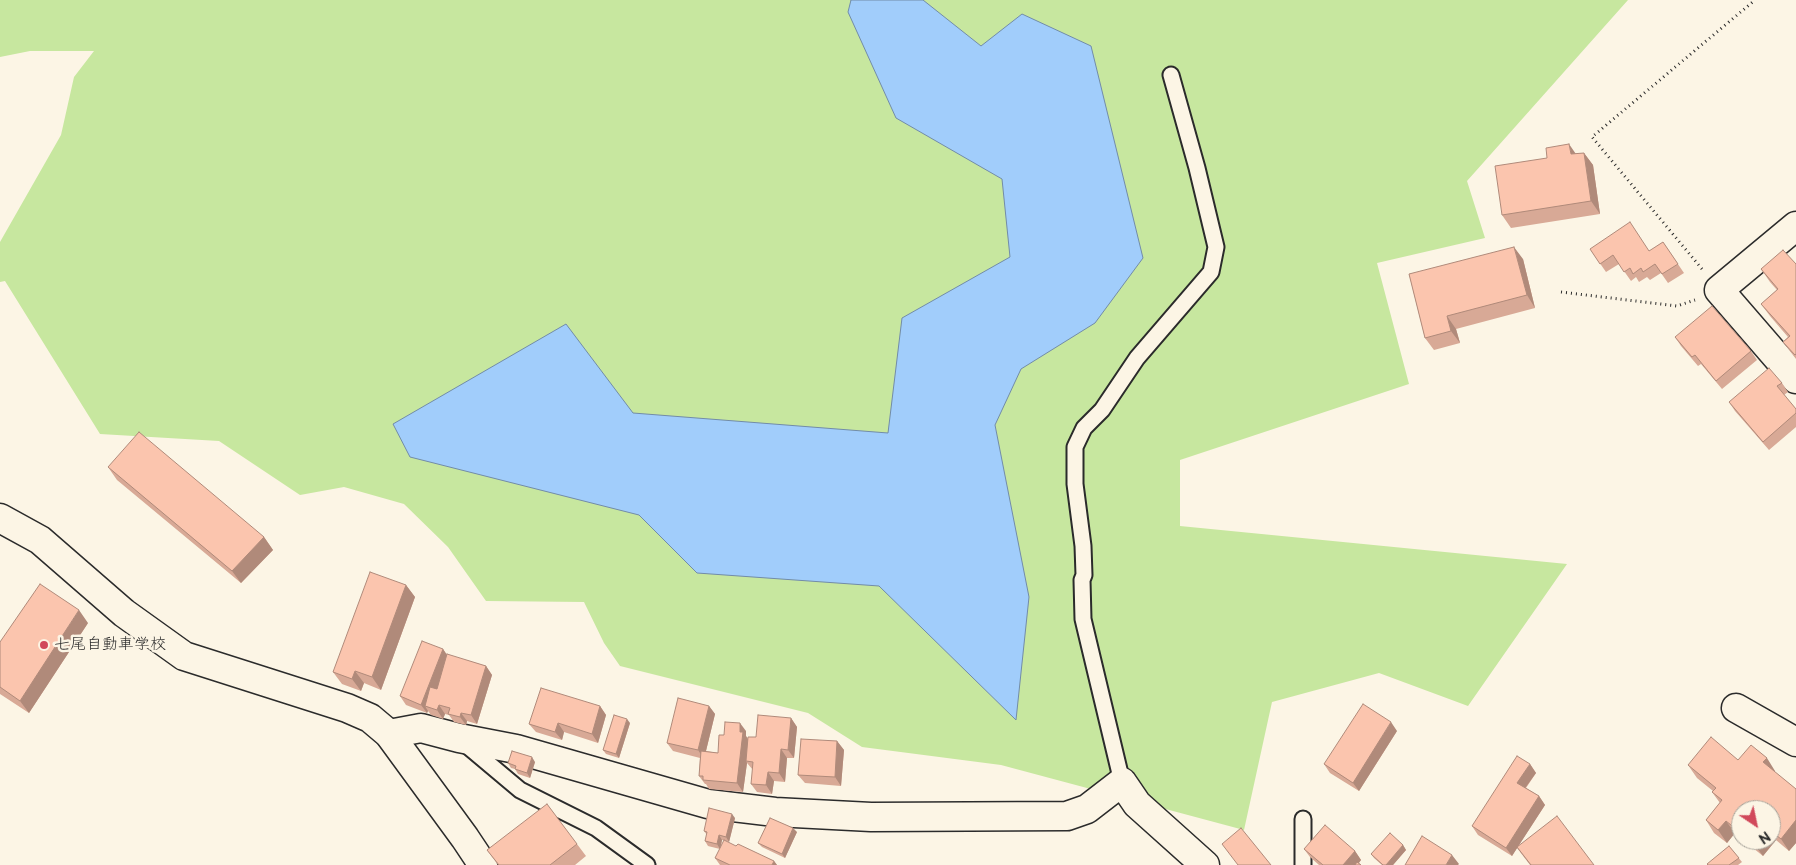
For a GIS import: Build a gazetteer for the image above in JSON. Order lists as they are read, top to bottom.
{
  "places": ["七尾自動車学校"],
  "north": "bottom right"
}
